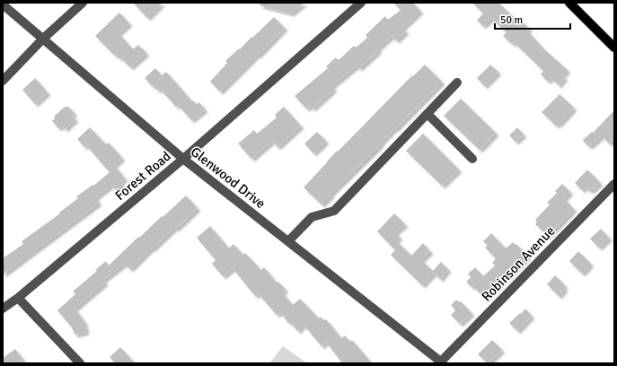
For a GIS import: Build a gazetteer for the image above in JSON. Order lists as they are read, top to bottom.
{
  "streets": {
    "street": ["Forest Road", "Glenwood Drive", "Robinson Avenue"]
  },
  "crossings": [
    ["Forest Road", "Glenwood Drive"],
    ["Glenwood Drive", "Robinson Avenue"]
  ],
  "scale_bar": "50 m"
}
